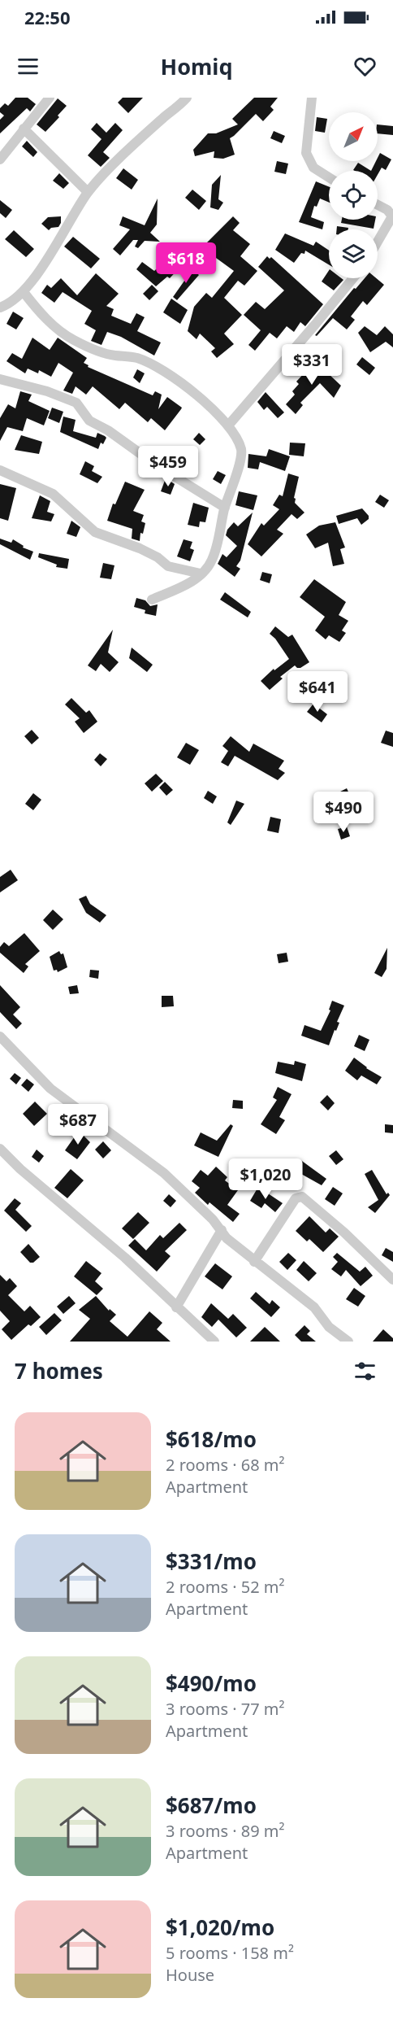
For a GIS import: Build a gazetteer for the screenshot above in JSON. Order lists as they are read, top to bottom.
{
  "north": "top right",
  "page": {
    "status": "22:50",
    "header": "Homiq",
    "price": [
      "$618",
      "$331",
      "$459",
      "$641",
      "$490",
      "$687",
      "$1,020"
    ],
    "heading": "7 homes",
    "list": [
      {
        "name": "$618/mo",
        "note": "2 rooms · 68 m² · Apartment"
      },
      {
        "name": "$331/mo",
        "note": "2 rooms · 52 m² · Apartment"
      },
      {
        "name": "$490/mo",
        "note": "3 rooms · 77 m² · Apartment"
      },
      {
        "name": "$687/mo",
        "note": "3 rooms · 89 m² · Apartment"
      },
      {
        "name": "$1,020/mo",
        "note": "5 rooms · 158 m² · House"
      }
    ]
  }
}
